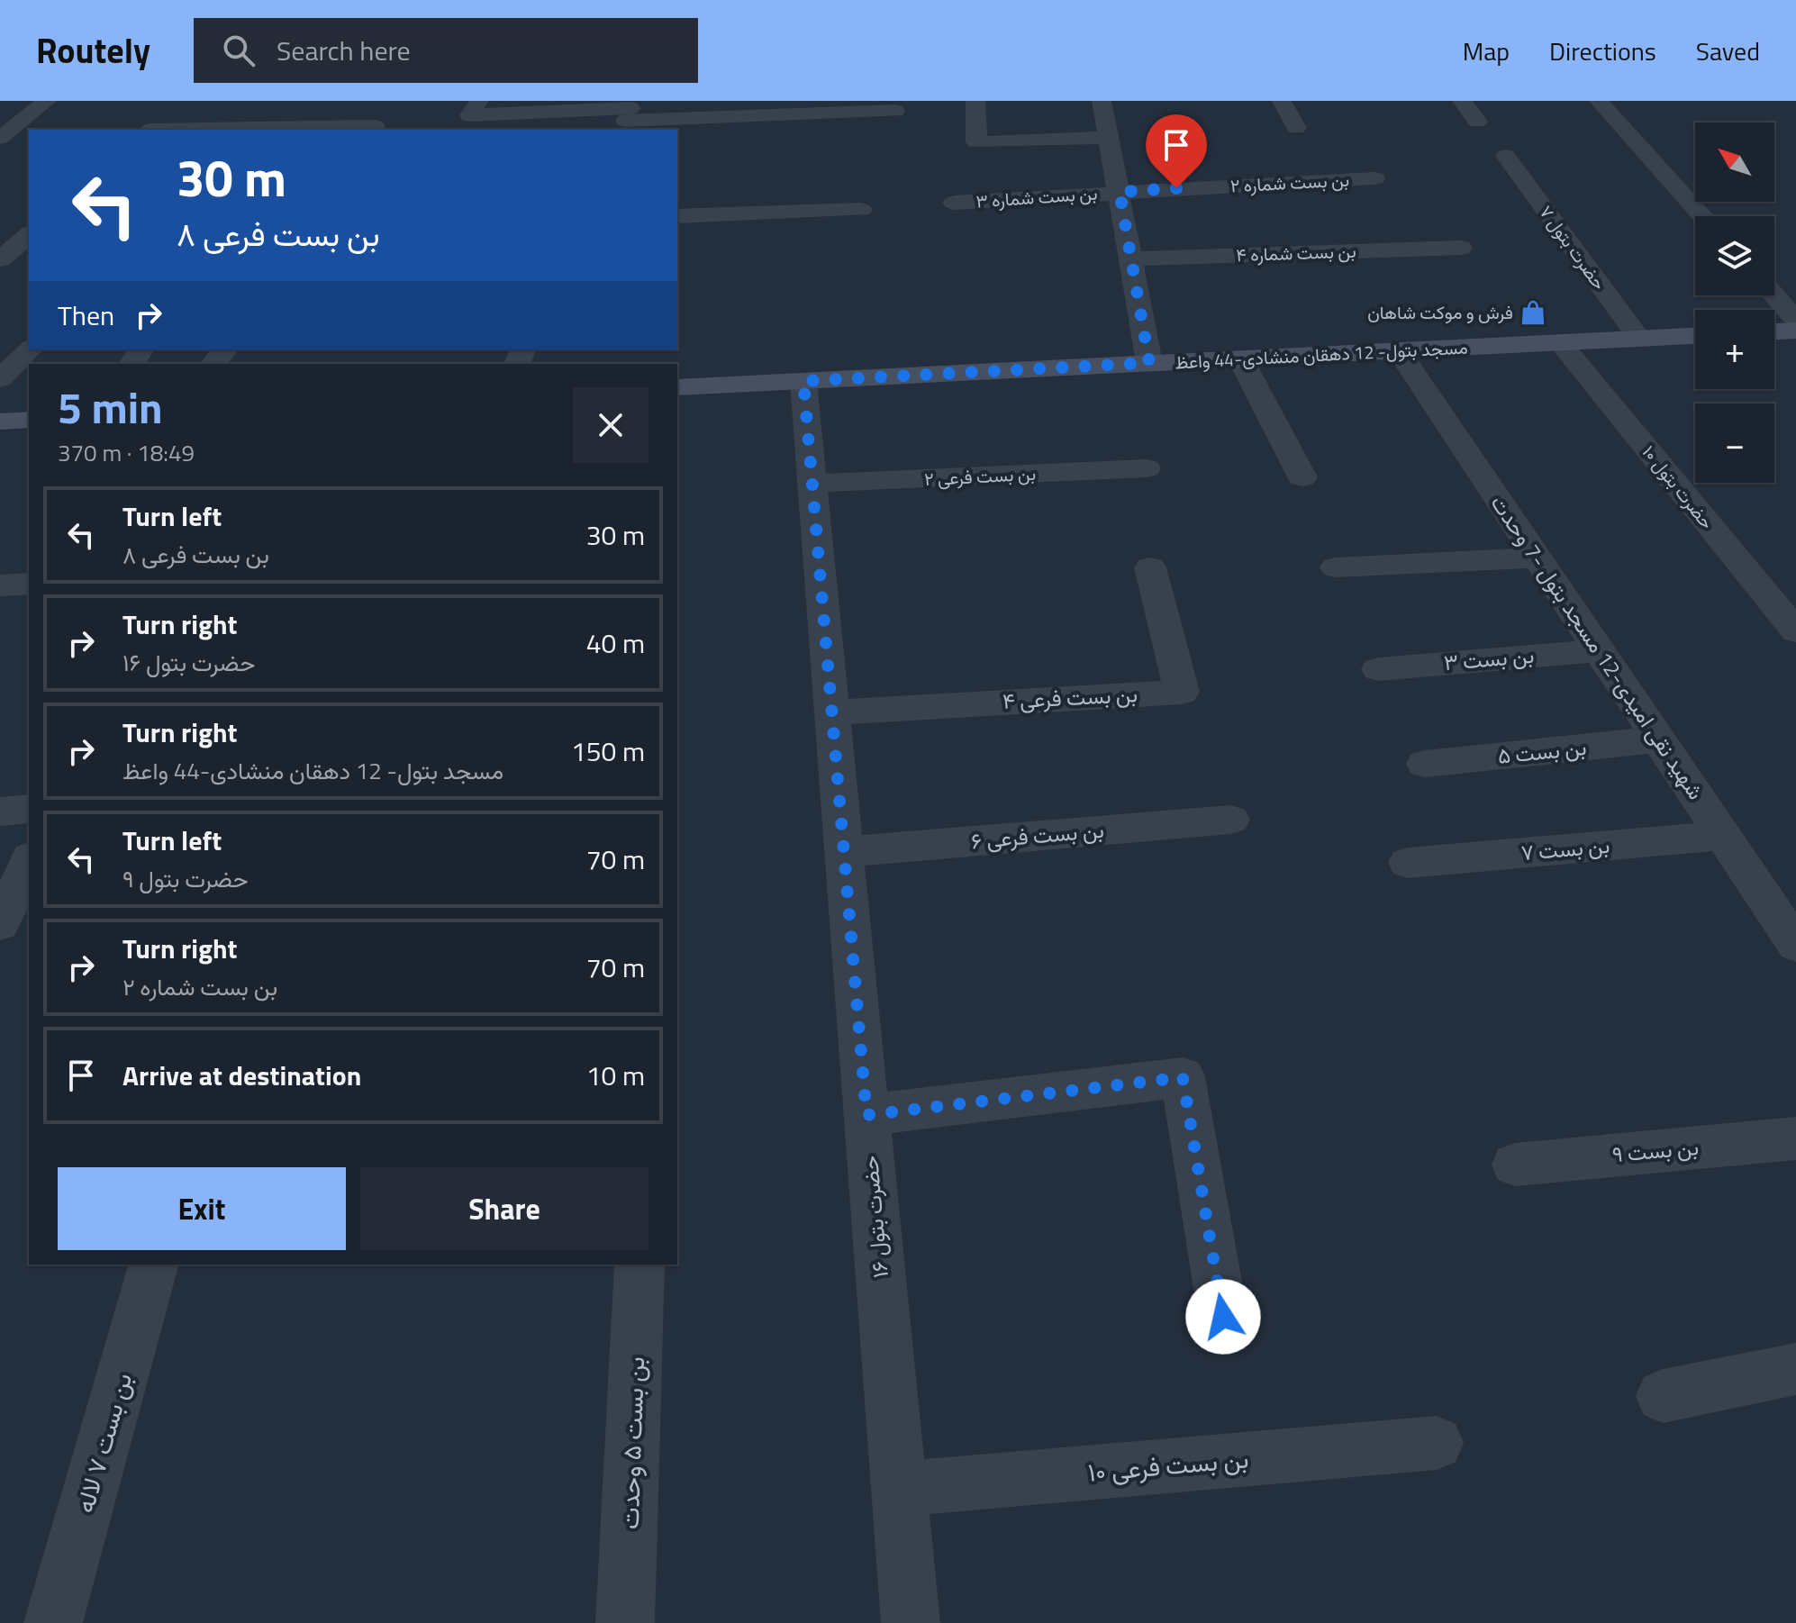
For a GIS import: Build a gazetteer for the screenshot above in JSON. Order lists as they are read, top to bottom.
{
  "streets": {
    "street": [
      "بن بست شماره ۲",
      "بن بست شماره ۳",
      "حضرت بتول ۷",
      "بن بست شماره ۴",
      "مسجد بتول- 12 دهقان منشادی-44 واعظ",
      "بن بست فرعی ۲",
      "حضرت بتول ۱۰",
      "شهید نقی امیدی-12 مسجد بتول -7 وحدت",
      "بن بست ۳",
      "بن بست فرعی ۴",
      "بن بست ۵",
      "بن بست فرعی ۶",
      "بن بست ۷",
      "بن بست ۹",
      "حضرت بتول ۱۶",
      "بن بست ۷ لاله",
      "بن بست ۵ وحدت",
      "بن بست فرعی ۱۰"
    ]
  },
  "crossings": [
    ["بن بست شماره ۲", "بن بست شماره ۳"],
    ["حضرت بتول ۷", "مسجد بتول- 12 دهقان منشادی-44 واعظ"],
    ["مسجد بتول- 12 دهقان منشادی-44 واعظ", "حضرت بتول ۱۰"],
    ["مسجد بتول- 12 دهقان منشادی-44 واعظ", "شهید نقی امیدی-12 مسجد بتول -7 وحدت"],
    ["مسجد بتول- 12 دهقان منشادی-44 واعظ", "حضرت بتول ۱۶"],
    ["بن بست فرعی ۲", "حضرت بتول ۱۶"],
    ["شهید نقی امیدی-12 مسجد بتول -7 وحدت", "بن بست ۳"],
    ["شهید نقی امیدی-12 مسجد بتول -7 وحدت", "بن بست ۵"],
    ["شهید نقی امیدی-12 مسجد بتول -7 وحدت", "بن بست ۷"],
    ["بن بست فرعی ۴", "حضرت بتول ۱۶"],
    ["بن بست فرعی ۶", "حضرت بتول ۱۶"],
    ["حضرت بتول ۱۶", "بن بست فرعی ۱۰"]
  ],
  "places": {
    "shop": ["فرش و موکت شاهان"]
  },
  "north": "top left",
  "page": {
    "header": "Routely",
    "search": "Search here",
    "nav": ["Map", "Directions", "Saved"],
    "map_buttons": ["+", "−"],
    "turn": ["30 m", "بن بست فرعی ۸"],
    "then": "Then",
    "heading": ["5 min", "370 m · 18:49"],
    "list": [
      {
        "name": "Turn left",
        "note": "بن بست فرعی ۸",
        "value": "30 m"
      },
      {
        "name": "Turn right",
        "note": "حضرت بتول ۱۶",
        "value": "40 m"
      },
      {
        "name": "Turn right",
        "note": "مسجد بتول- 12 دهقان منشادی-44 واعظ",
        "value": "150 m"
      },
      {
        "name": "Turn left",
        "note": "حضرت بتول ۹",
        "value": "70 m"
      },
      {
        "name": "Turn right",
        "note": "بن بست شماره ۲",
        "value": "70 m"
      },
      {
        "name": "Arrive at destination",
        "value": "10 m"
      }
    ],
    "buttons": ["Exit", "Share"]
  }
}
